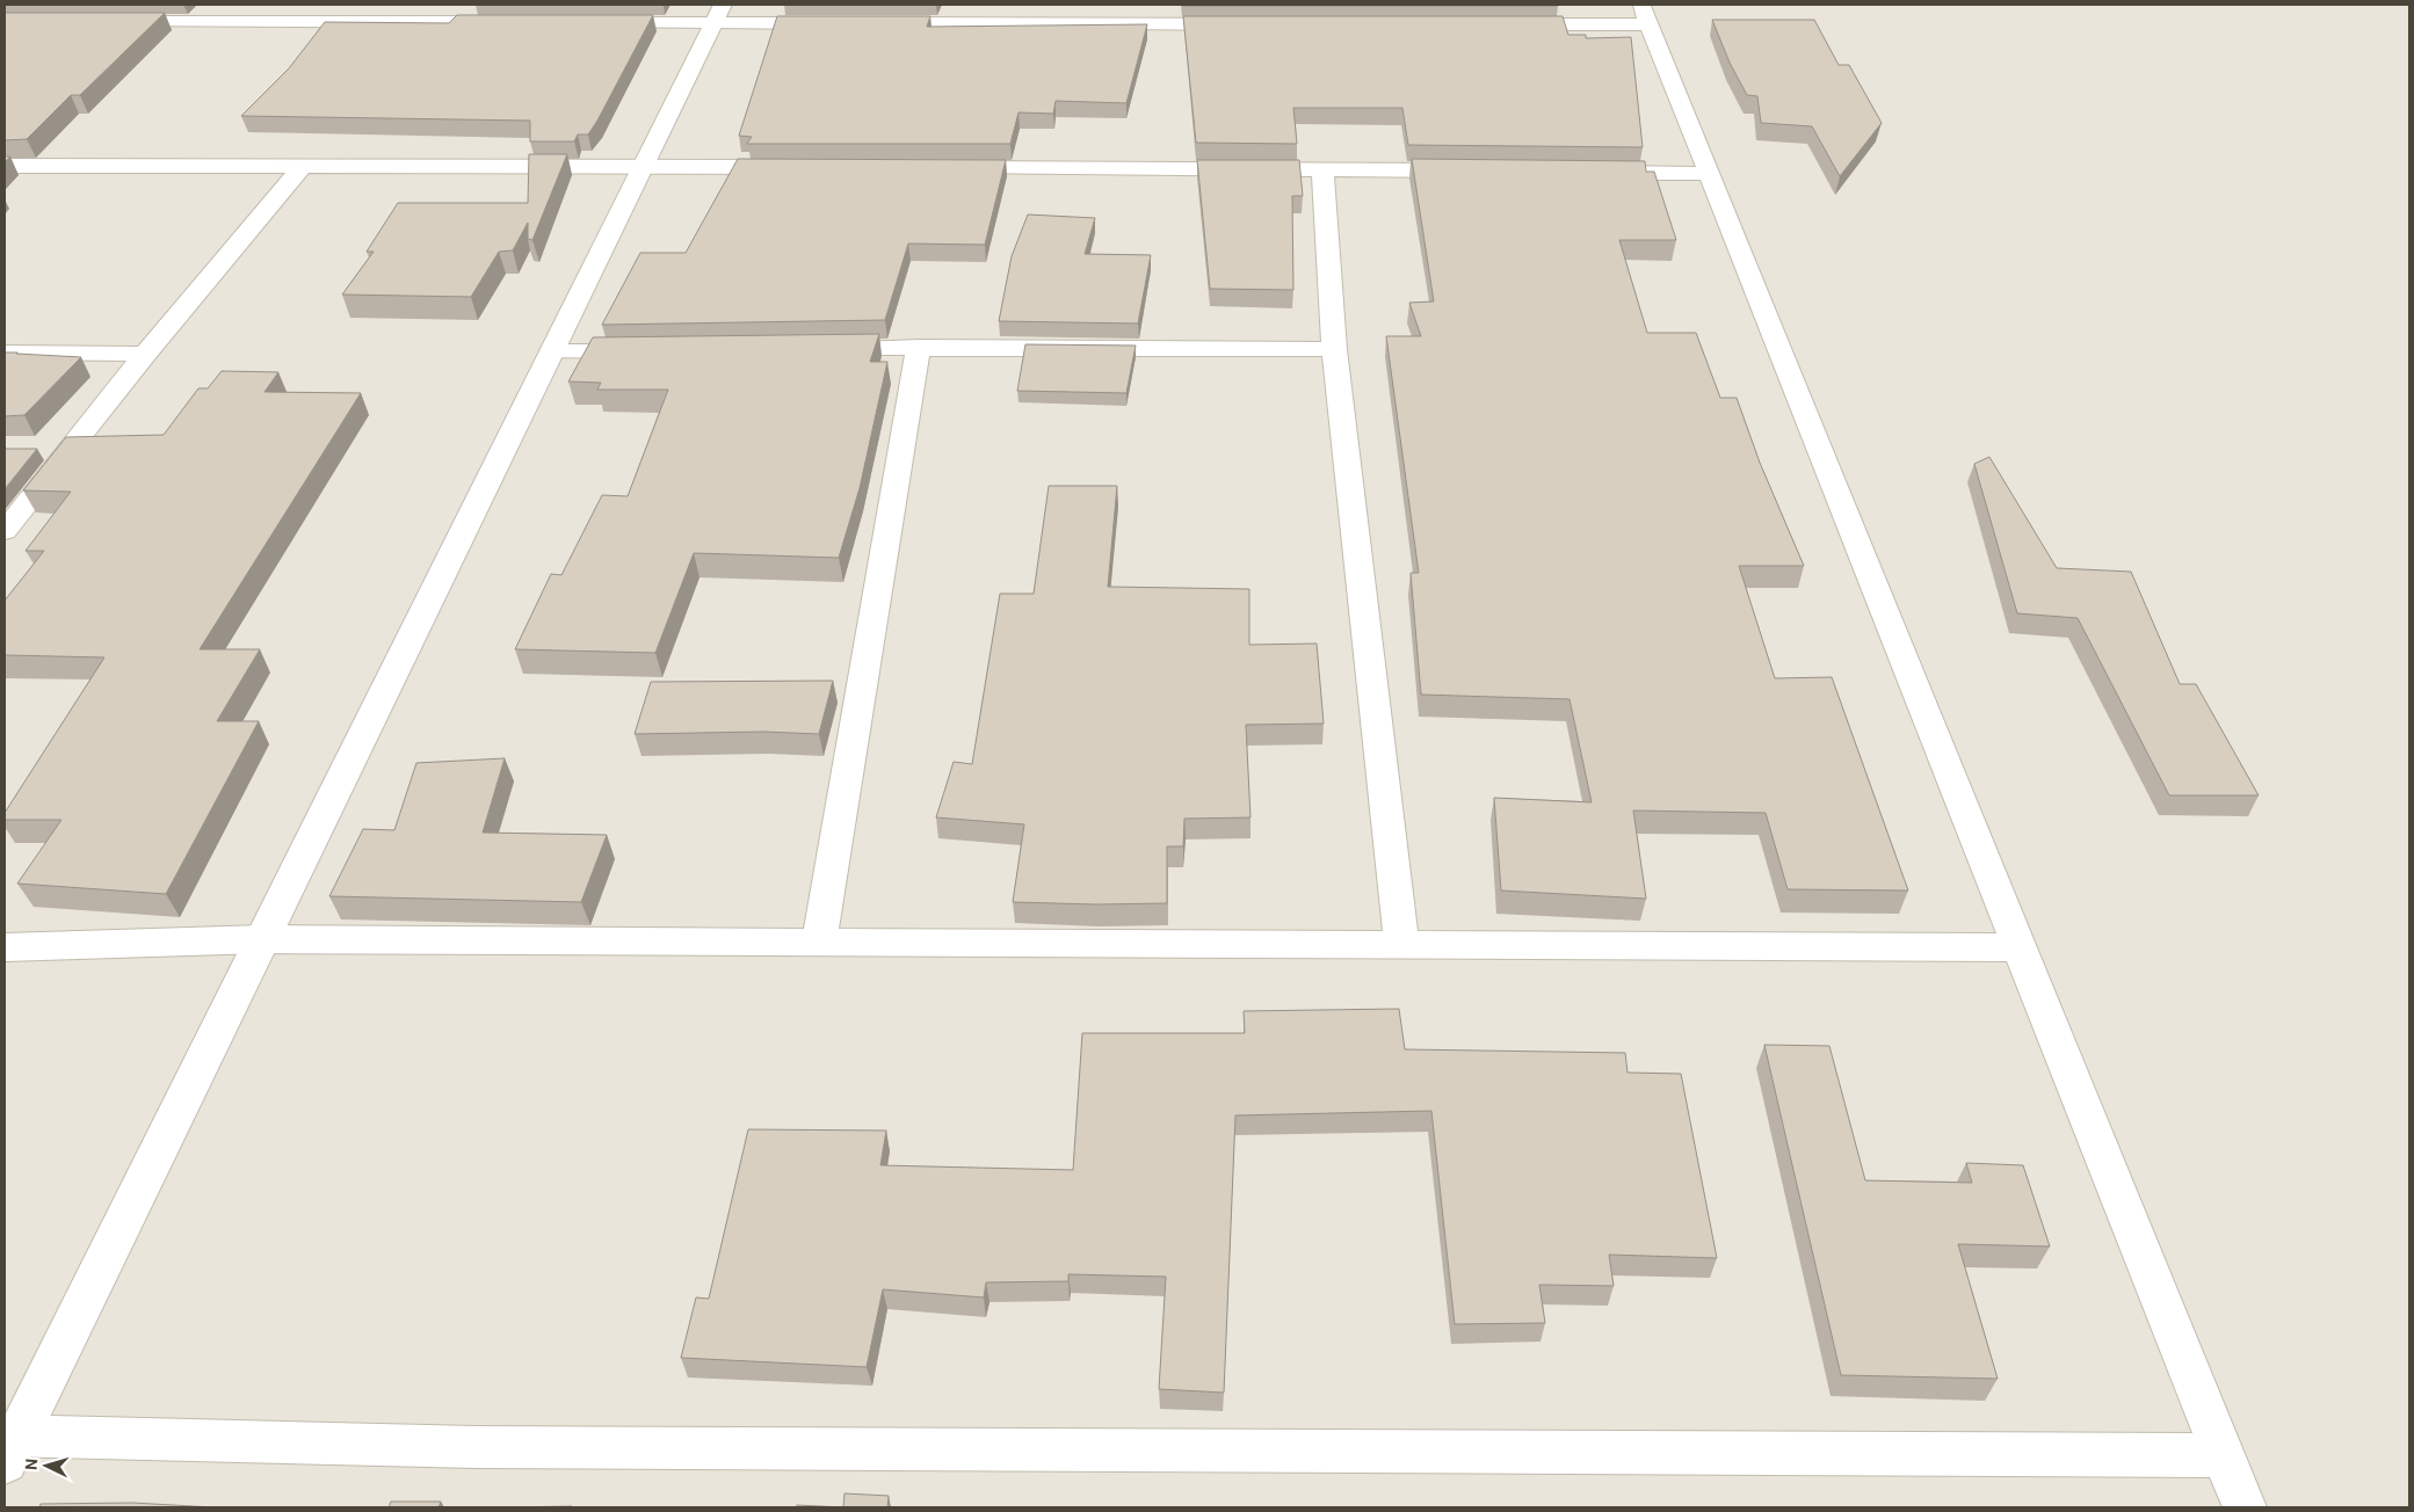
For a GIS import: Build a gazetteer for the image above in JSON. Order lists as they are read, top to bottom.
{
  "north": "left"
}
